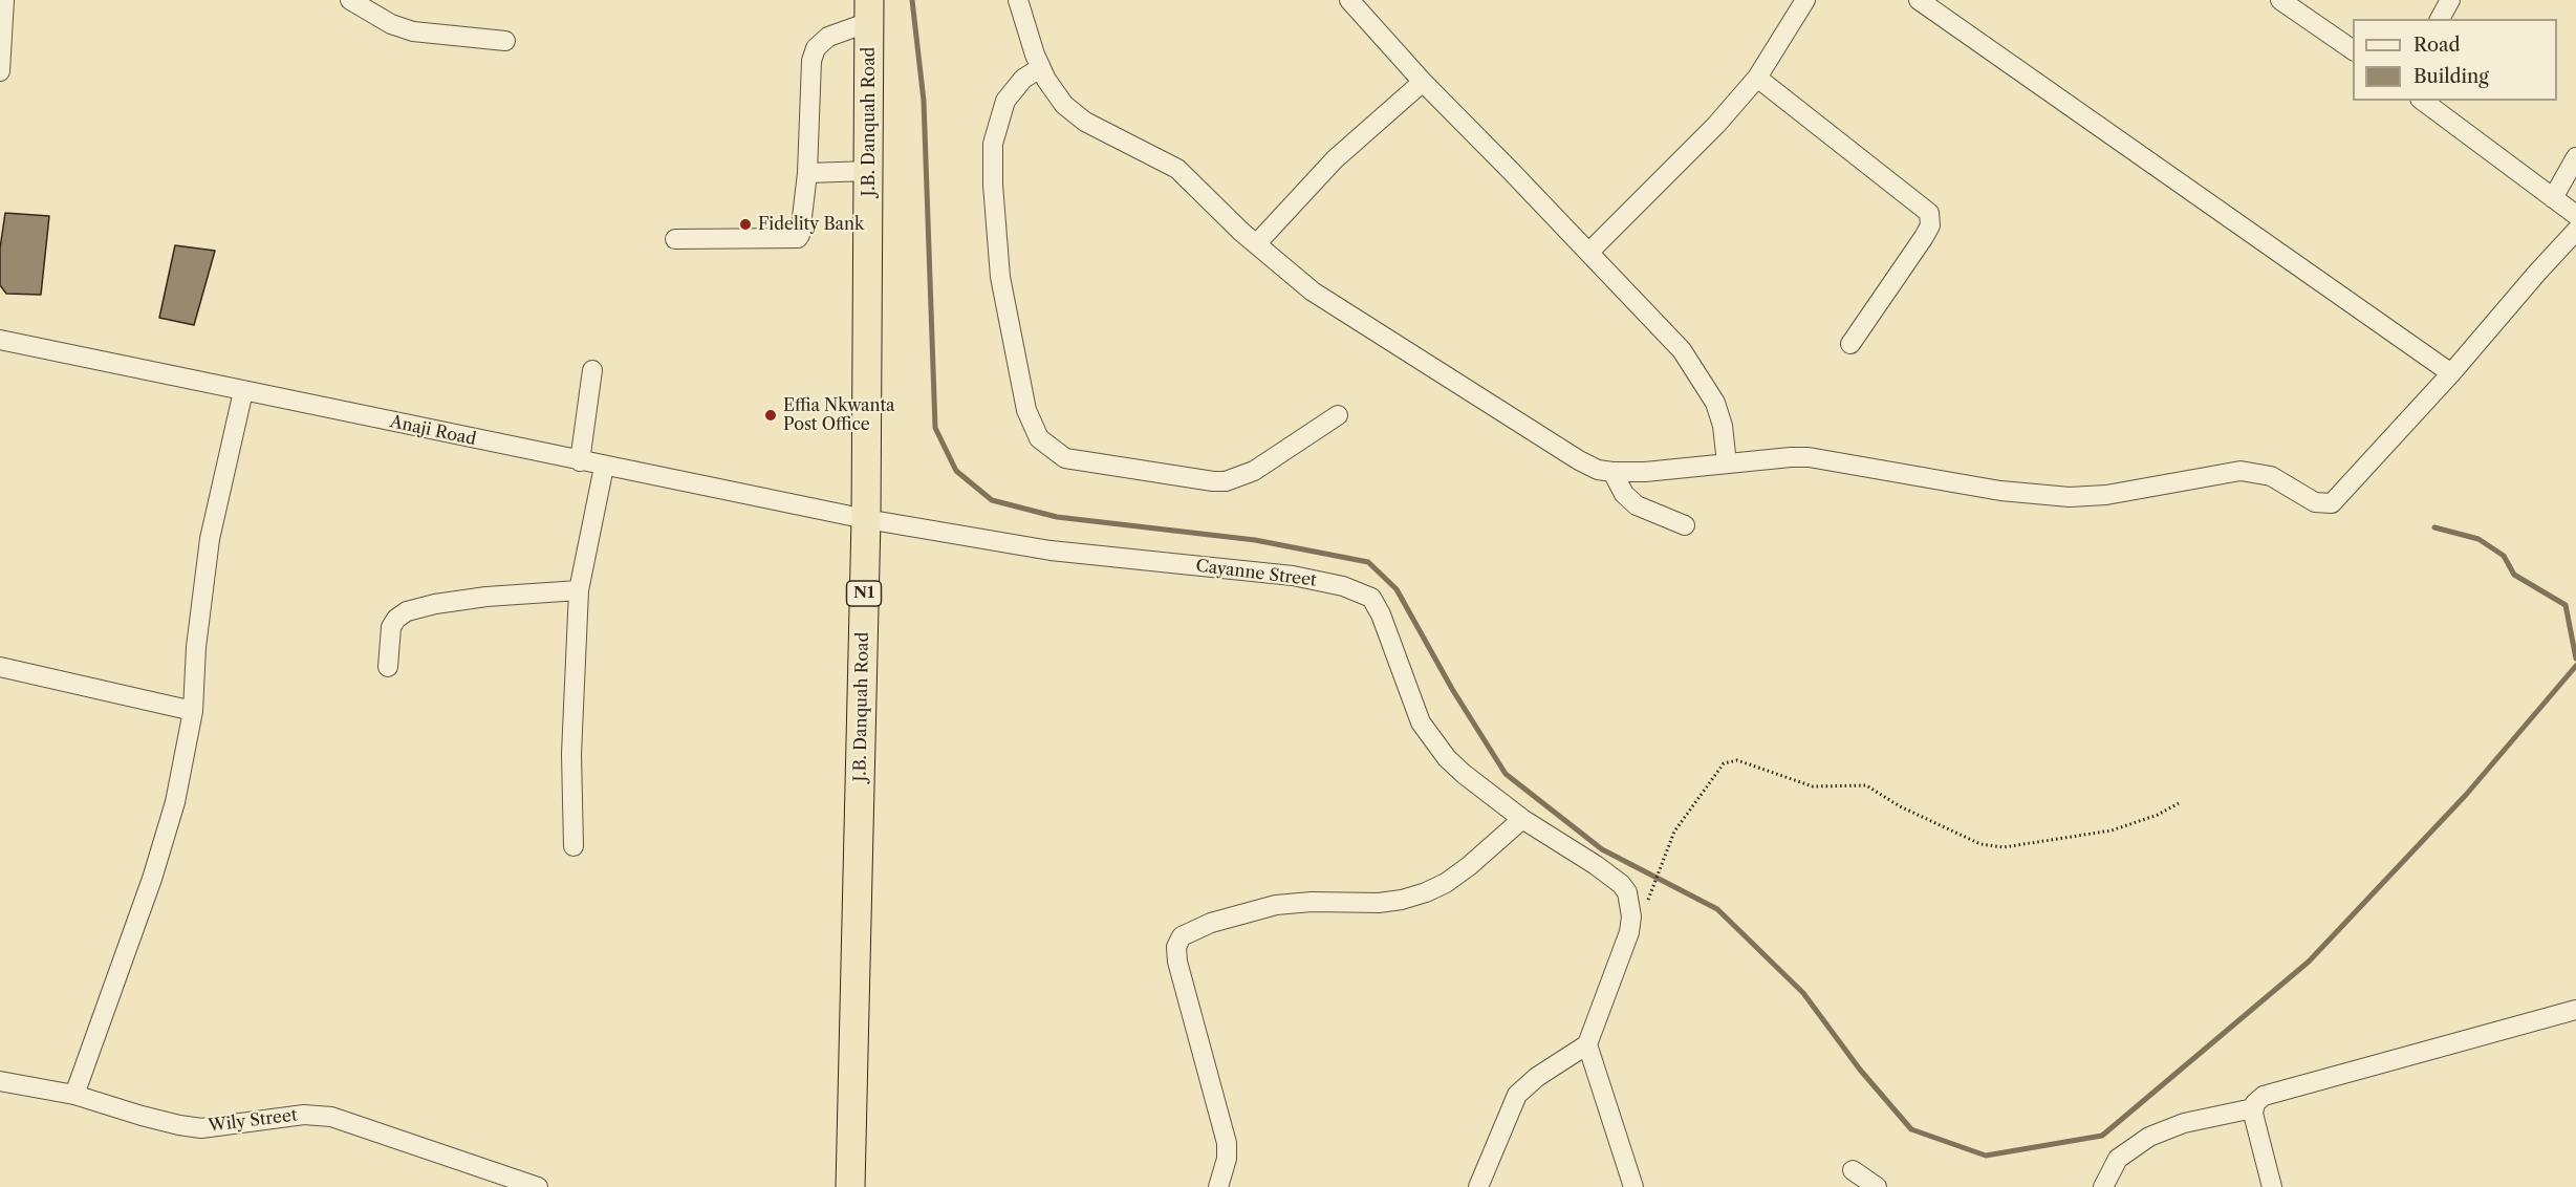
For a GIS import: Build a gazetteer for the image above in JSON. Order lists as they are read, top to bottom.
{
  "streets": {
    "highway": ["J.B. Danquah Road", "N1"],
    "street": ["Anaji Road", "Cayanne Street", "Wily Street"]
  },
  "crossings": [
    ["J.B. Danquah Road", "Anaji Road"],
    ["J.B. Danquah Road", "Cayanne Street"],
    ["Anaji Road", "Cayanne Street"]
  ],
  "places": ["Fidelity Bank", "Effia Nkwanta Post Office"],
  "legend": ["Road", "Building"]
}
